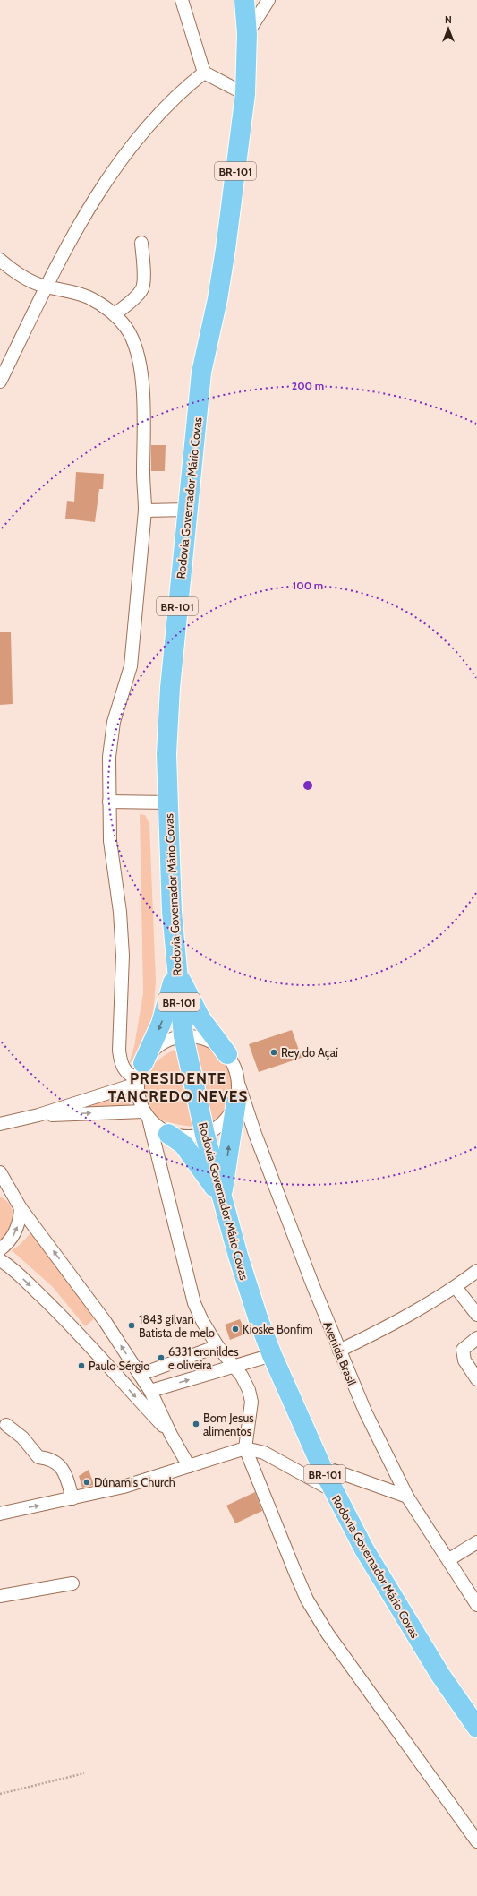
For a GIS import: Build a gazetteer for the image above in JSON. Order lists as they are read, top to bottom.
{
  "streets": {
    "highway": ["BR-101", "Rodovia Governador Mário Covas"],
    "street": ["Avenida Brasil"]
  },
  "districts": ["PRESIDENTE TANCREDO NEVES"],
  "places": [
    "Rey do Açaí",
    "1843 gilvan Batista de melo",
    "Kioske Bonfim",
    "6331 eronildes e oliveira",
    "Paulo Sérgio",
    "Bom Jesus alimentos",
    "Dúnamis Church"
  ],
  "north": "top",
  "rings": ["200 m", "100 m"]
}
